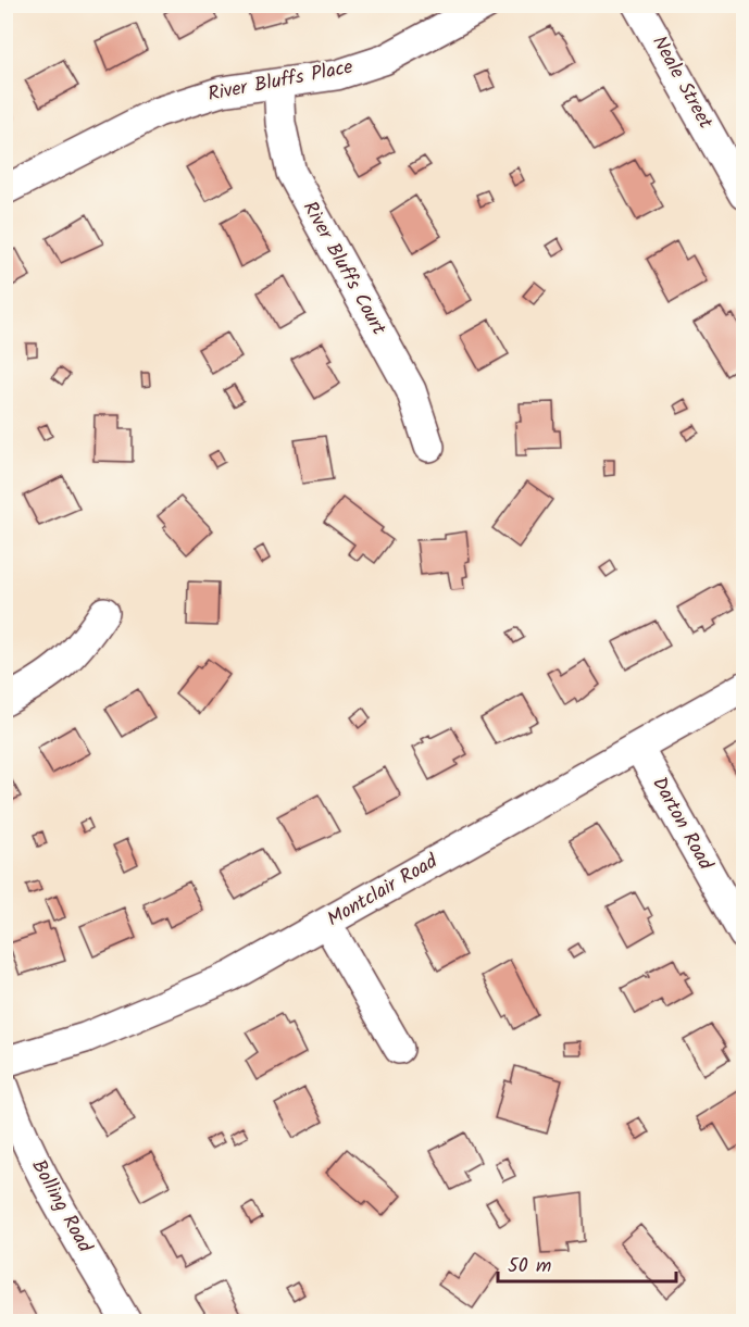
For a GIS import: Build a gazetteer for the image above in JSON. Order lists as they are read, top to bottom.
{
  "streets": {
    "street": [
      "River Bluffs Place",
      "Neale Street",
      "River Bluffs Court",
      "Darton Road",
      "Montclair Road",
      "Bolling Road"
    ]
  },
  "crossings": [
    ["River Bluffs Place", "River Bluffs Court"],
    ["Darton Road", "Montclair Road"]
  ],
  "scale_bar": "50 m"
}
